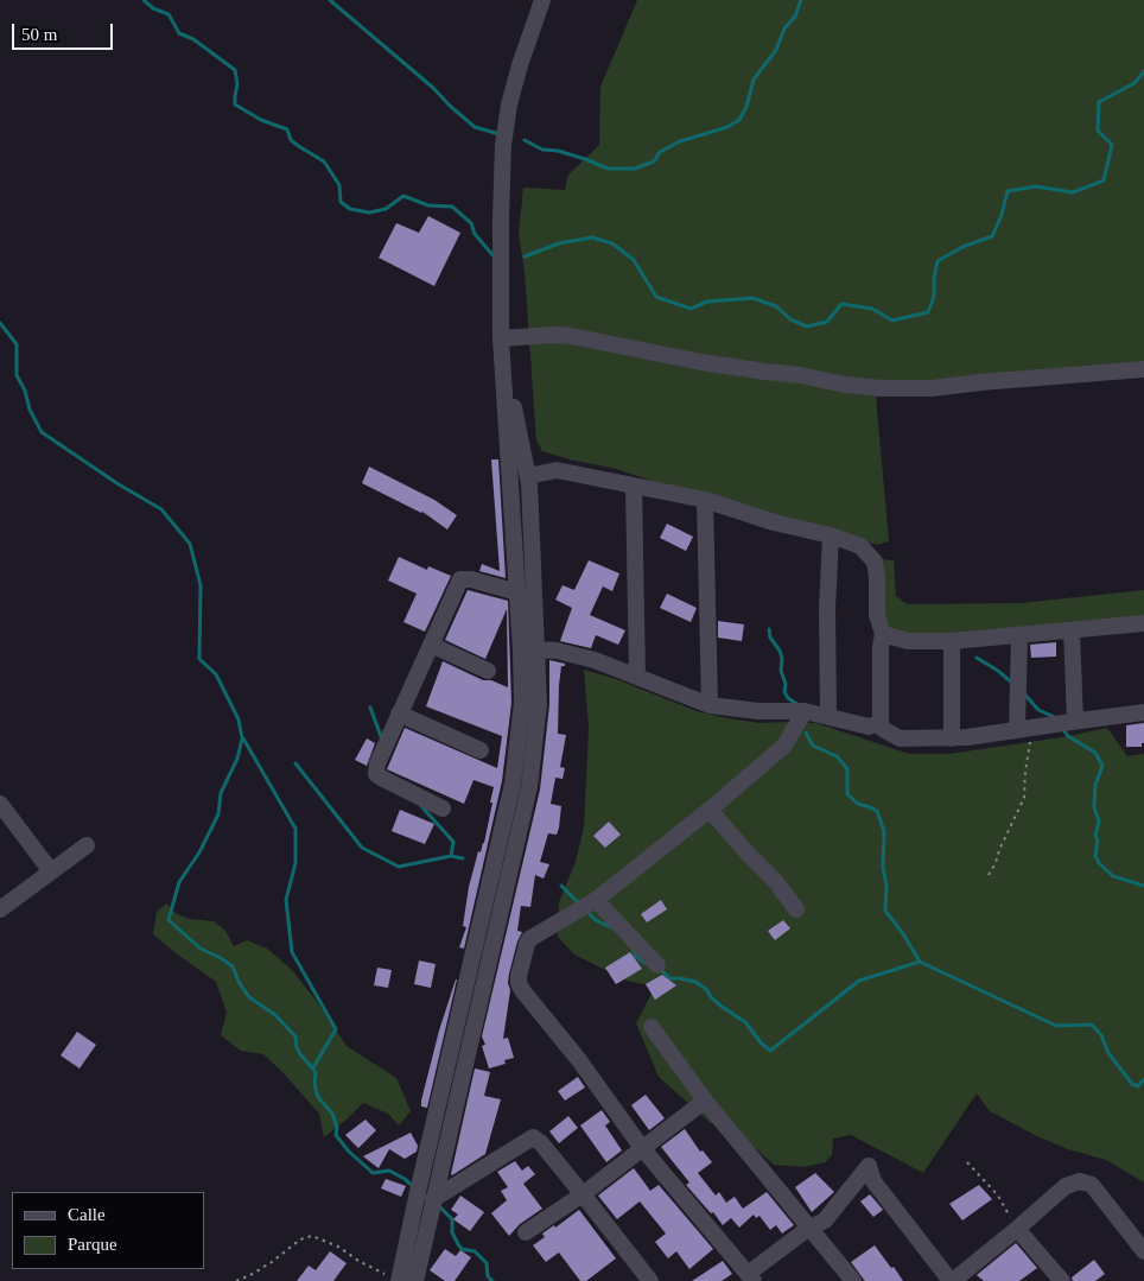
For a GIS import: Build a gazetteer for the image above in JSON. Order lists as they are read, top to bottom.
{
  "legend": ["Calle", "Parque"],
  "scale_bar": "50 m"
}
